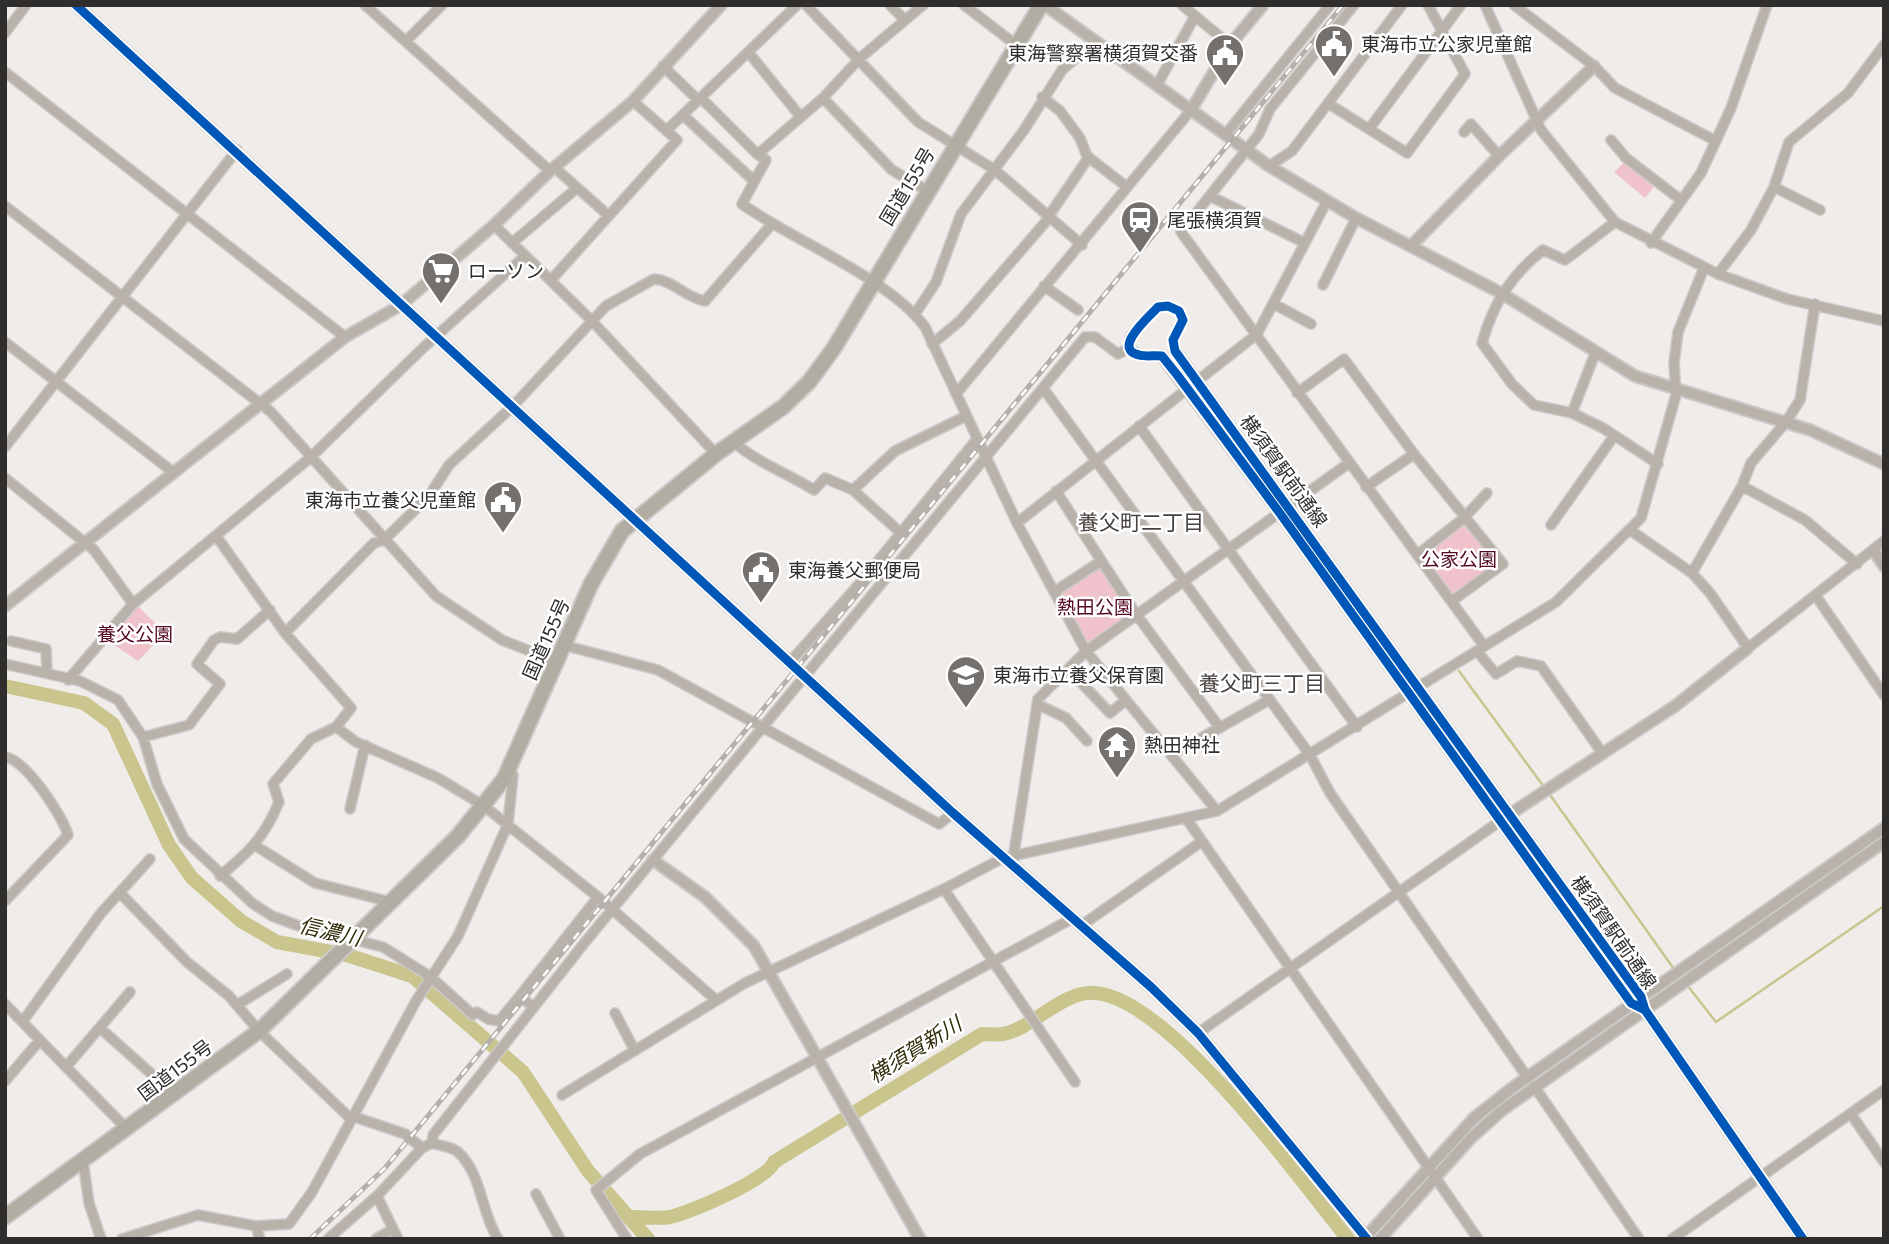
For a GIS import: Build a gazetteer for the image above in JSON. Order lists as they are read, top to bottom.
{
  "streets": {
    "highway": ["国道155号"],
    "street": ["横須賀駅前通線"]
  },
  "districts": ["養父町二丁目", "養父町三丁目"],
  "water": ["信濃川", "横須賀新川"],
  "parks": ["公家公園", "熱田公園", "養父公園"],
  "places": {
    "public building": [
      "東海市立公家児童館",
      "東海警察署横須賀交番",
      "東海市立養父児童館",
      "東海養父郵便局"
    ],
    "station": ["尾張横須賀"],
    "supermarket": ["ローソン"],
    "school or university": ["東海市立養父保育園"],
    "temple": ["熱田神社"]
  }
}
